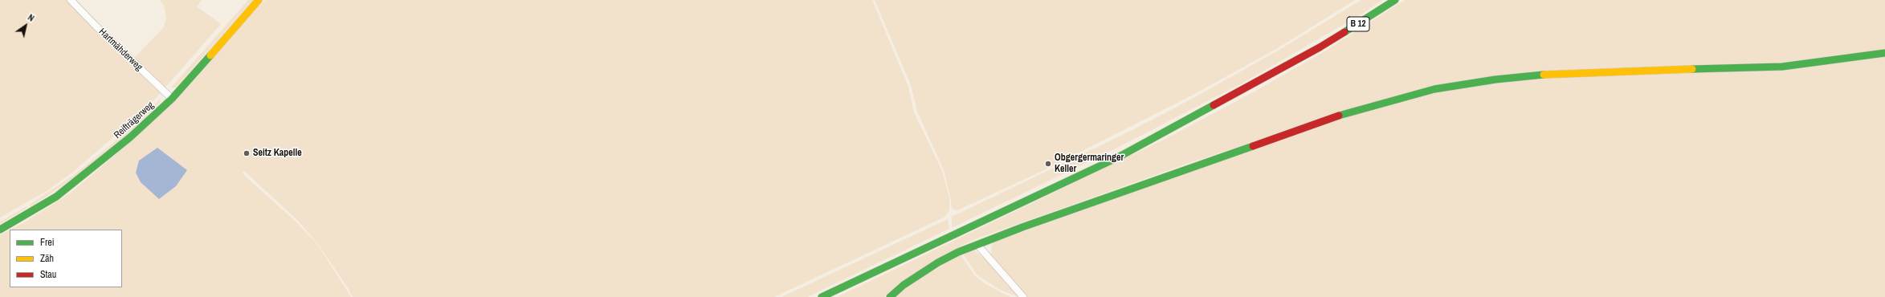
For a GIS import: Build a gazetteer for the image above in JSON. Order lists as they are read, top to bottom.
{
  "streets": {
    "main road": ["B 12", "Reifträgerweg"],
    "street": ["Hartmähderweg"]
  },
  "crossings": [
    ["Hartmähderweg", "Reifträgerweg"]
  ],
  "places": ["Seitz Kapelle", "Obgergermaringer Keller"],
  "legend": ["Frei", "Zäh", "Stau"],
  "north": "top right"
}
